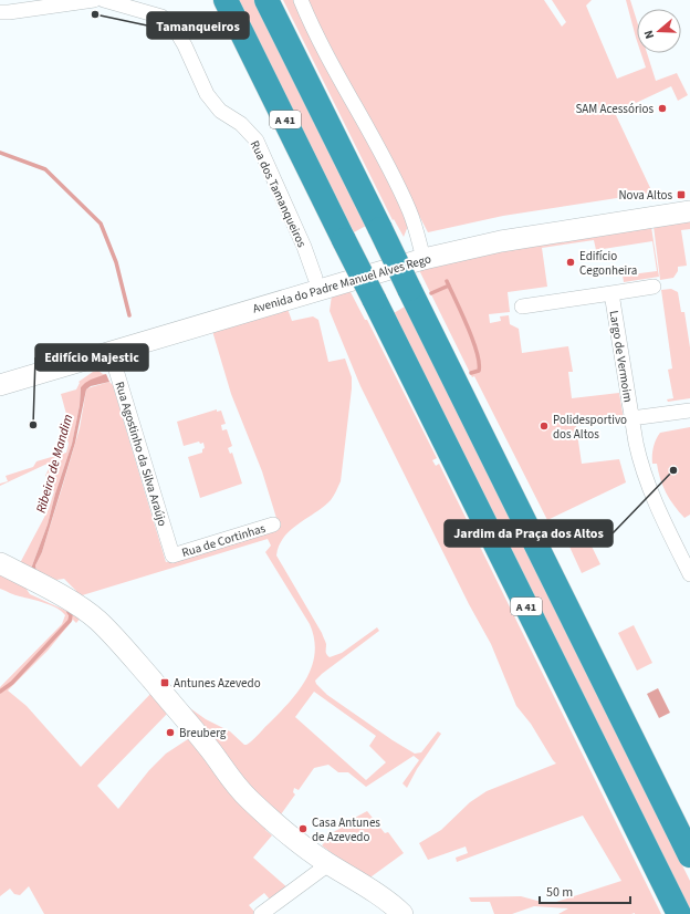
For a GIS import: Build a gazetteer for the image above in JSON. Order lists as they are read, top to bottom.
{
  "streets": {
    "highway": ["A 41"],
    "main road": ["Avenida do Padre Manuel Alves Rego"],
    "street": [
      "Rua dos Tamanqueiros",
      "Largo de Vermoim",
      "Rua Agostinho da Silva Araújo",
      "Rua de Cortinhas"
    ]
  },
  "crossings": [
    ["Rua dos Tamanqueiros", "Avenida do Padre Manuel Alves Rego"],
    ["Avenida do Padre Manuel Alves Rego", "Rua Agostinho da Silva Araújo"],
    ["Rua Agostinho da Silva Araújo", "Rua de Cortinhas"]
  ],
  "water": ["Ribeira de Mandim"],
  "places": {
    "other": [
      "Tamanqueiros",
      "SAM Acessórios",
      "Edifício Cegonheira",
      "Edifício Majestic",
      "Polidesportivo dos Altos",
      "Jardim da Praça dos Altos",
      "Breuberg",
      "Casa Antunes de Azevedo"
    ],
    "transit": ["Nova Altos", "Antunes Azevedo"]
  },
  "scale_bar": "50 m",
  "north": "left"
}
